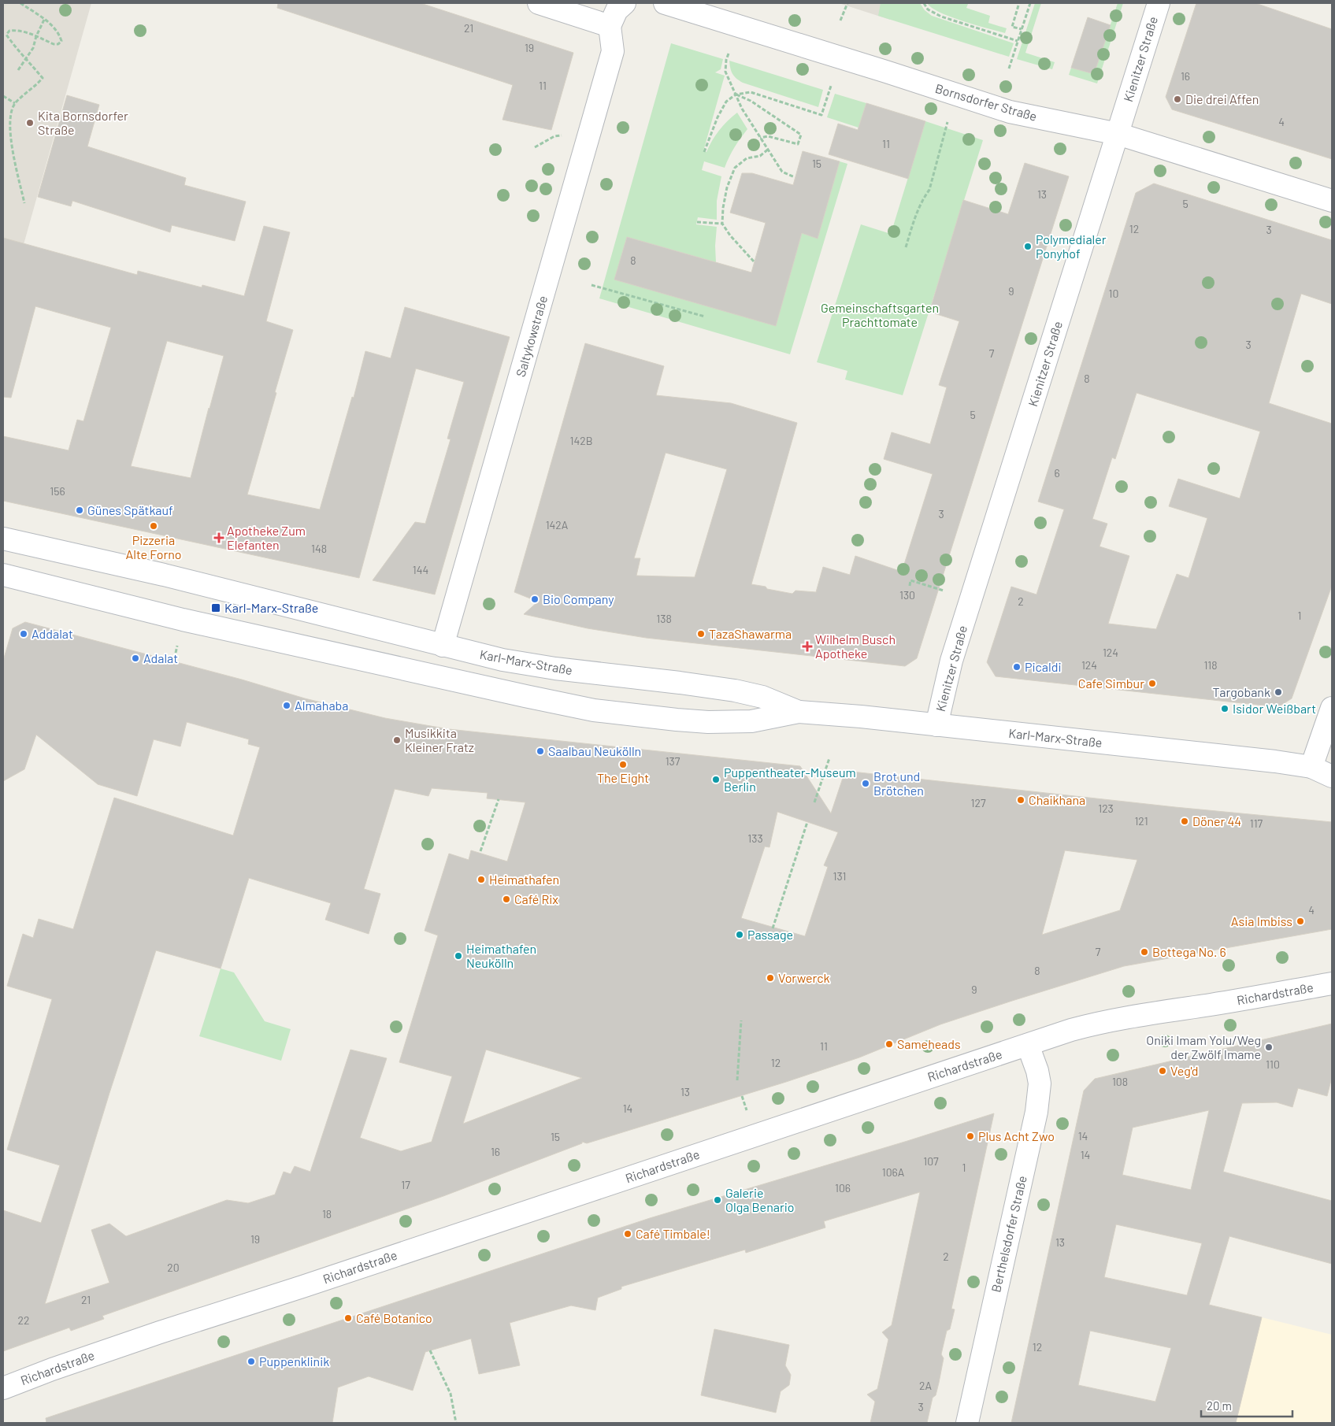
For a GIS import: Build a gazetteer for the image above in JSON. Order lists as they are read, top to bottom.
{
  "streets": {
    "street": [
      "Kienitzer Straße",
      "Bornsdorfer Straße",
      "Saltykowstraße",
      "Karl-Marx-Straße",
      "Richardstraße",
      "Berthelsdorfer Straße"
    ]
  },
  "crossings": [
    ["Kienitzer Straße", "Bornsdorfer Straße"],
    ["Kienitzer Straße", "Karl-Marx-Straße"],
    ["Saltykowstraße", "Karl-Marx-Straße"],
    ["Richardstraße", "Berthelsdorfer Straße"]
  ],
  "parks": ["Gemeinschaftsgarten Prachttomate"],
  "places": {
    "other": [
      "Die drei Affen",
      "Kita Bornsdorfer Straße",
      "Polymedialer Ponyhof",
      "Günes Spätkauf",
      "Pizzeria Alte Forno",
      "Bio Company",
      "Addalat",
      "TazaShawarma",
      "Adalat",
      "Picaldi",
      "Cafe Simbur",
      "Targobank",
      "Almahaba",
      "Isidor Weißbart",
      "Musikkita Kleiner Fratz",
      "Saalbau Neukölln",
      "The Eight",
      "Puppentheater-Museum Berlin",
      "Brot und Brötchen",
      "Chaikhana",
      "Döner 44",
      "Heimathafen",
      "Café Rix",
      "Asia Imbiss",
      "Passage",
      "Bottega No. 6",
      "Heimathafen Neukölln",
      "Vorwerck",
      "Sameheads",
      "Oniki Imam Yolu/Weg der Zwölf Imame",
      "Veg'd",
      "Plus Acht Zwo",
      "Galerie Olga Benario",
      "Café Timbale!",
      "Café Botanico",
      "Puppenklinik"
    ],
    "health": ["Apotheke Zum Elefanten", "Wilhelm Busch Apotheke"],
    "transit": ["Karl-Marx-Straße"]
  },
  "house_numbers": [
    "21",
    "19",
    "16",
    "11",
    "4",
    "11",
    "15",
    "13",
    "5",
    "12",
    "3",
    "8",
    "9",
    "10",
    "3",
    "7",
    "8",
    "5",
    "142B",
    "6",
    "156",
    "3",
    "142A",
    "148",
    "144",
    "130",
    "2",
    "1",
    "138",
    "124",
    "124",
    "118",
    "137",
    "127",
    "123",
    "121",
    "117",
    "133",
    "131",
    "4",
    "7",
    "8",
    "9",
    "11",
    "12",
    "110",
    "108",
    "13",
    "14",
    "14",
    "15",
    "16",
    "14",
    "107",
    "1",
    "106A",
    "17",
    "106",
    "18",
    "19",
    "13",
    "2",
    "20",
    "21",
    "22",
    "12",
    "2A",
    "3"
  ],
  "scale_bar": "20 m"
}
